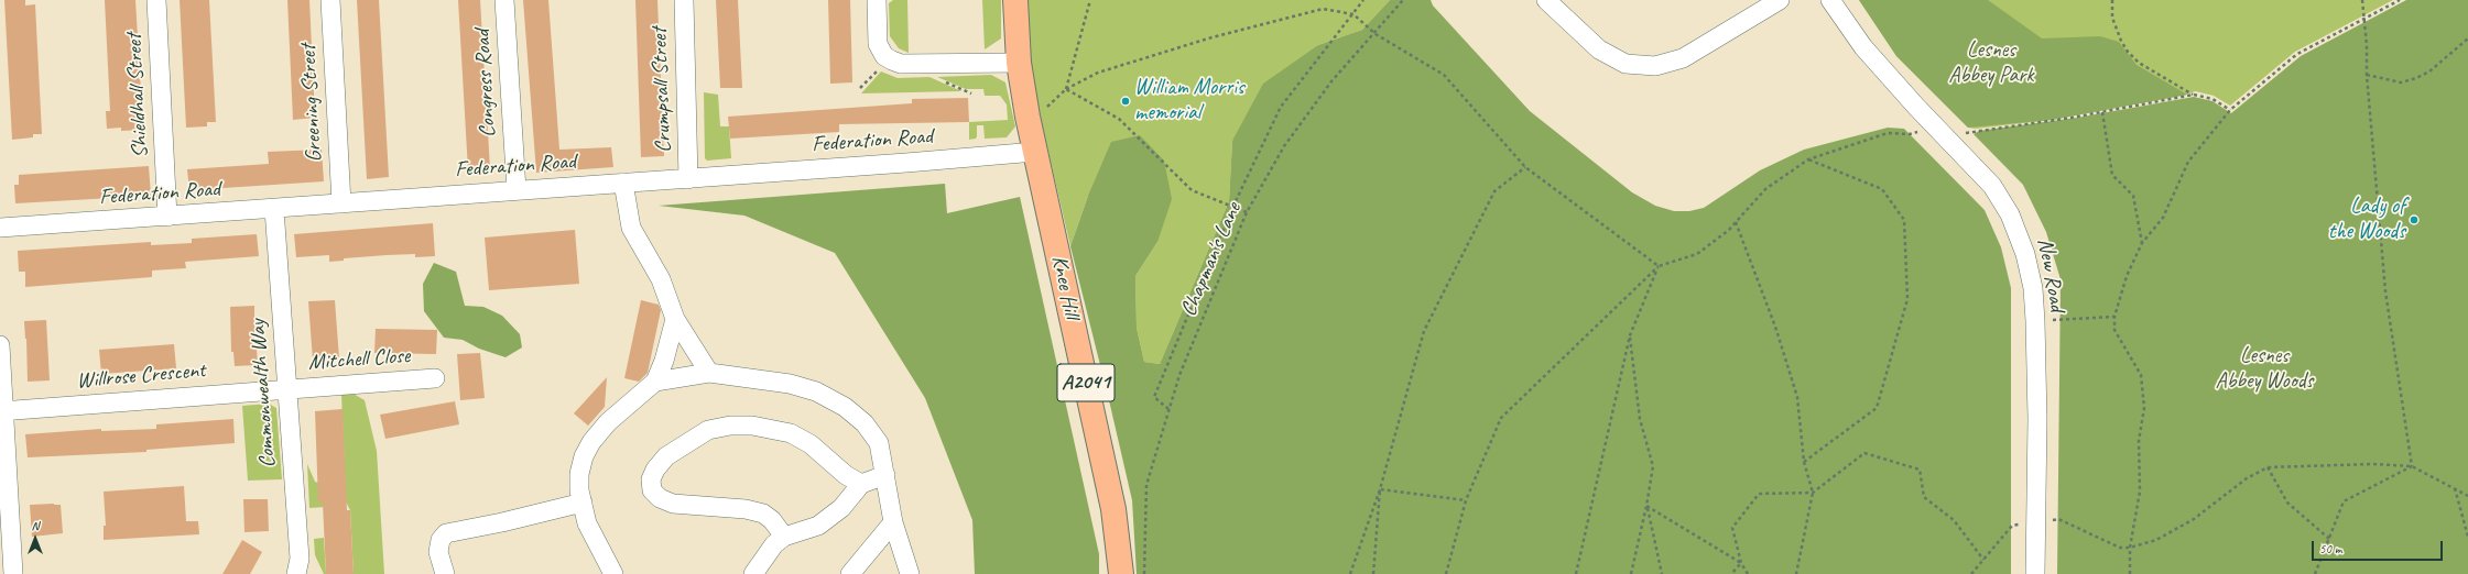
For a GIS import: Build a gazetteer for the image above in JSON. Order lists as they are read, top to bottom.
{
  "streets": {
    "main road": ["Knee Hill", "A2041"],
    "street": [
      "Congress Road",
      "Crumpsall Street",
      "Shieldhall Street",
      "Greening Street",
      "Federation Road",
      "New Road",
      "Mitchell Close",
      "Willrose Crescent",
      "Commonwealth Way"
    ],
    "path": ["Chapman's Lane"]
  },
  "crossings": [
    ["Congress Road", "Federation Road"],
    ["Crumpsall Street", "Federation Road"],
    ["Shieldhall Street", "Federation Road"],
    ["Greening Street", "Federation Road"],
    ["Federation Road", "Knee Hill"],
    ["Federation Road", "Commonwealth Way"],
    ["Mitchell Close", "Willrose Crescent"],
    ["Mitchell Close", "Commonwealth Way"],
    ["Willrose Crescent", "Commonwealth Way"]
  ],
  "parks": ["Lesnes Abbey Park", "Lesnes Abbey Woods"],
  "places": ["William Morris memorial", "Lady of the Woods"],
  "scale_bar": "50 m",
  "north": "top"
}
